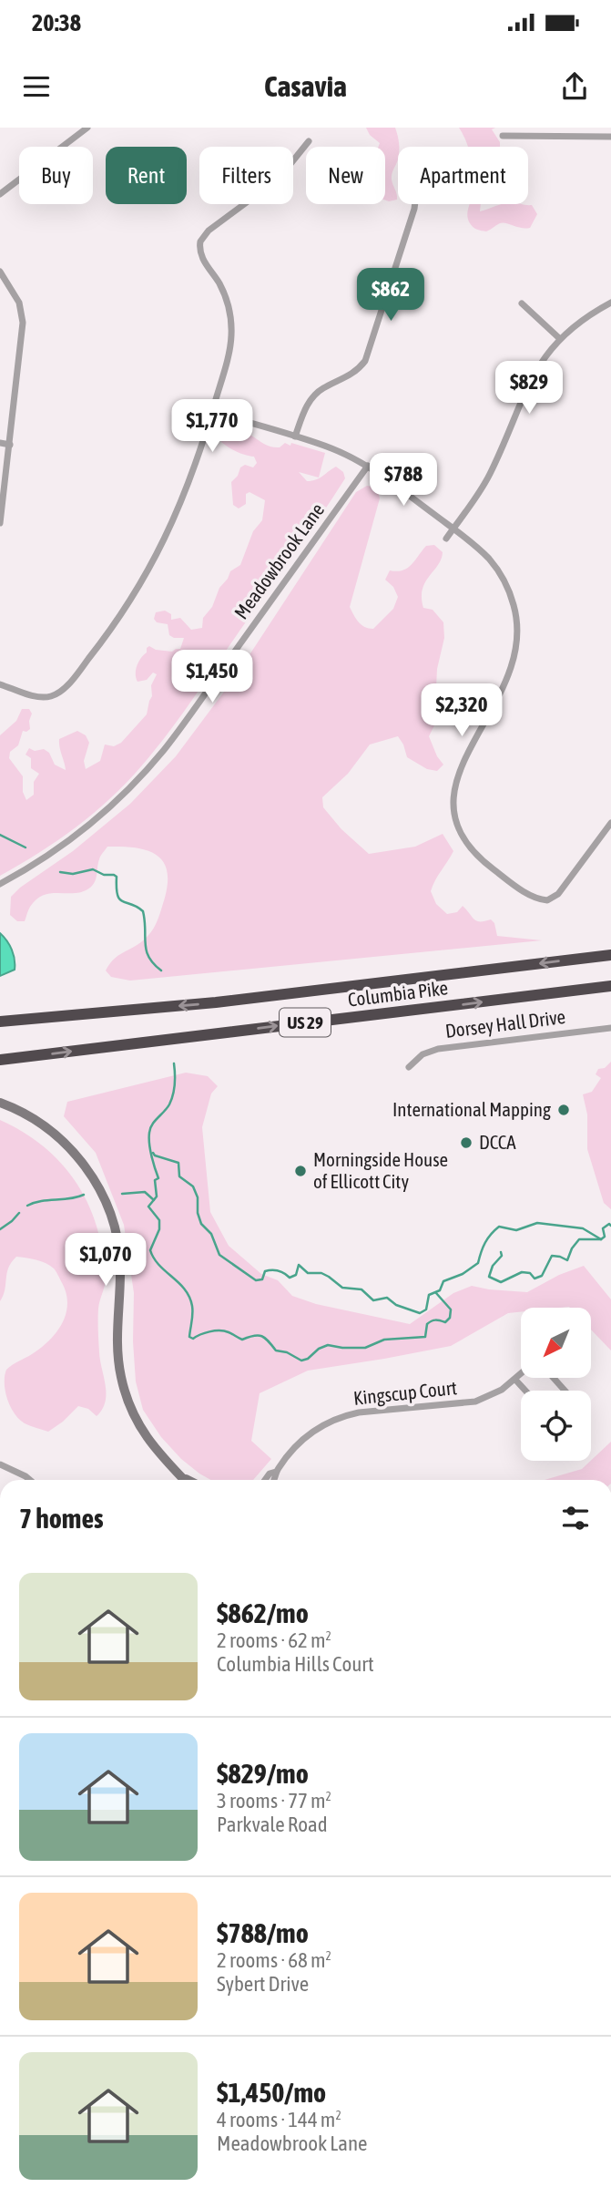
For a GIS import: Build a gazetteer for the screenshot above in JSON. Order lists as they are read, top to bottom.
{
  "streets": {
    "highway": ["Columbia Pike", "US 29"],
    "street": ["Meadowbrook Lane", "Dorsey Hall Drive", "Kingscup Court"]
  },
  "places": ["International Mapping", "DCCA", "Morningside House of Ellicott City"],
  "north": "bottom left",
  "page": {
    "status": "20:38",
    "header": "Casavia",
    "chip": [
      "Buy",
      "Rent",
      "Filters",
      "New",
      "Apartment"
    ],
    "price": [
      "$862",
      "$829",
      "$1,770",
      "$788",
      "$1,450",
      "$2,320",
      "$1,070"
    ],
    "heading": "7 homes",
    "list": [
      {
        "name": "$862/mo",
        "note": "2 rooms · 62 m² · Columbia Hills Court"
      },
      {
        "name": "$829/mo",
        "note": "3 rooms · 77 m² · Parkvale Road"
      },
      {
        "name": "$788/mo",
        "note": "2 rooms · 68 m² · Sybert Drive"
      },
      {
        "name": "$1,450/mo",
        "note": "4 rooms · 144 m² · Meadowbrook Lane"
      }
    ]
  }
}
